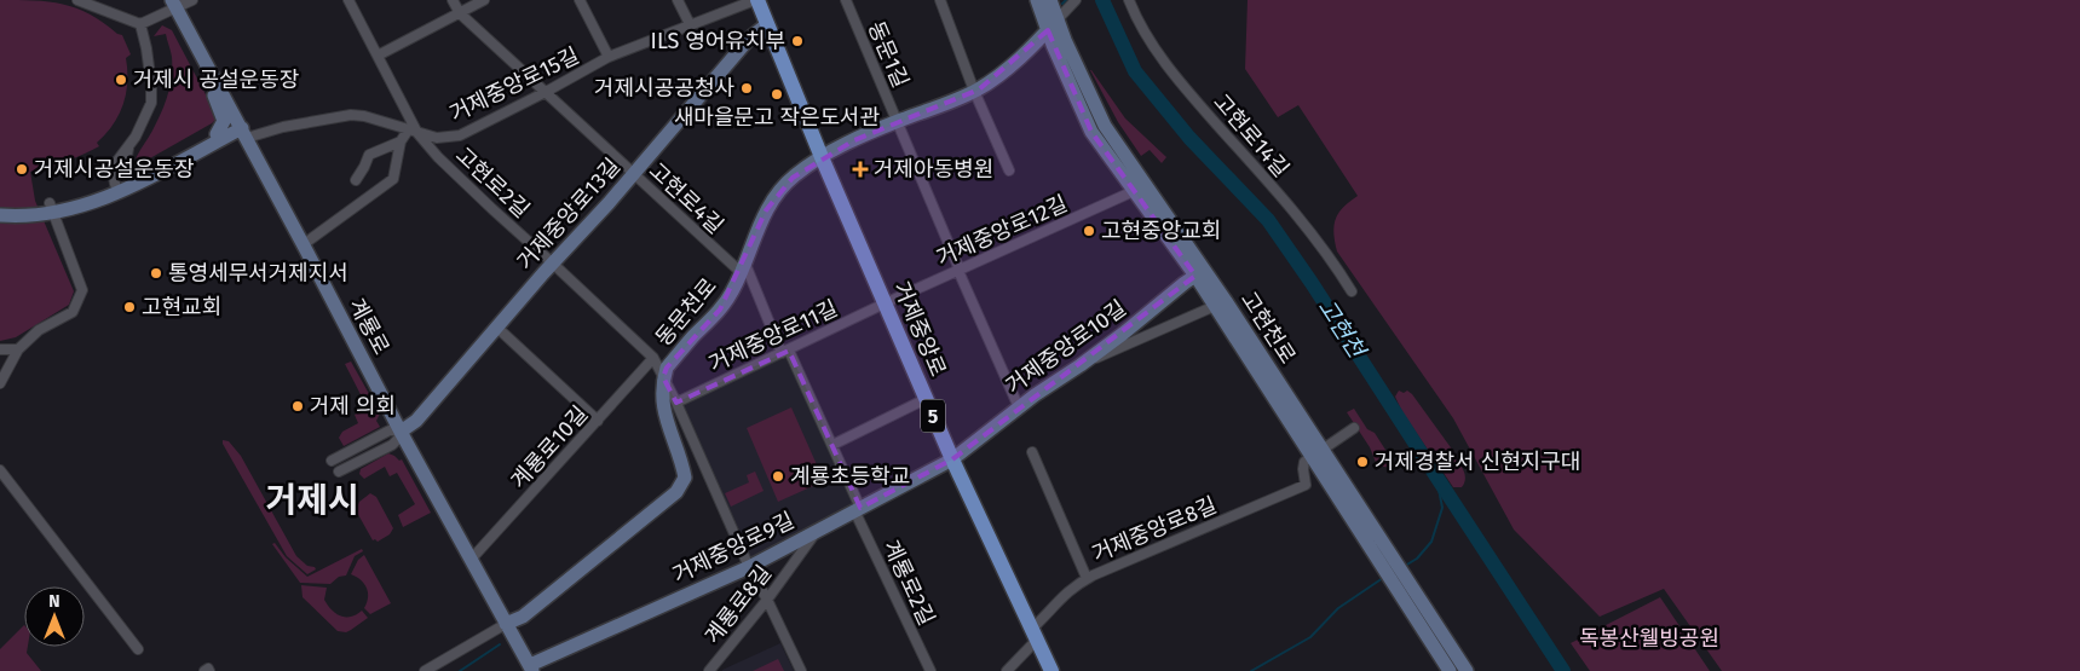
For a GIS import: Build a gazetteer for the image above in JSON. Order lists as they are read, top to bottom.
{
  "streets": {
    "main road": ["거제중앙로", "5"],
    "street": [
      "동문1길",
      "거제중앙로15길",
      "고현로14길",
      "고현로2길",
      "고현로4길",
      "거제중앙로13길",
      "거제중앙로12길",
      "동문천로",
      "계룡로",
      "고현천로",
      "거제중앙로11길",
      "거제중앙로10길",
      "계룡로10길",
      "거제중앙로8길",
      "거제중앙로9길",
      "계룡로2길",
      "계룡로8길"
    ]
  },
  "crossings": [
    ["동문1길", "동문천로"],
    ["거제중앙로15길", "고현로2길"],
    ["거제중앙로15길", "고현로4길"],
    ["거제중앙로15길", "계룡로"],
    ["거제중앙로15길", "거제중앙로"],
    ["고현로2길", "거제중앙로13길"],
    ["고현로2길", "계룡로10길"],
    ["고현로4길", "거제중앙로13길"],
    ["고현로4길", "동문천로"],
    ["고현로4길", "계룡로2길"],
    ["거제중앙로13길", "계룡로"],
    ["거제중앙로13길", "거제중앙로"],
    ["거제중앙로12길", "고현천로"],
    ["거제중앙로12길", "거제중앙로"],
    ["거제중앙로12길", "거제중앙로11길"],
    ["동문천로", "계룡로"],
    ["동문천로", "고현천로"],
    ["동문천로", "거제중앙로"],
    ["동문천로", "계룡로2길"],
    ["계룡로", "계룡로10길"],
    ["계룡로", "거제중앙로9길"],
    ["고현천로", "거제중앙로10길"],
    ["고현천로", "거제중앙로8길"],
    ["거제중앙로", "거제중앙로11길"],
    ["거제중앙로", "거제중앙로10길"],
    ["거제중앙로", "거제중앙로8길"],
    ["거제중앙로", "거제중앙로9길"],
    ["거제중앙로11길", "계룡로2길"],
    ["거제중앙로10길", "거제중앙로9길"],
    ["거제중앙로9길", "계룡로2길"],
    ["거제중앙로9길", "계룡로8길"]
  ],
  "districts": ["거제시"],
  "water": ["고현천"],
  "parks": ["독봉산웰빙공원"],
  "places": {
    "other": [
      "ILS 영어유치부",
      "거제시 공설운동장",
      "거제시공공청사",
      "새마을문고 작은도서관",
      "거제시공설운동장",
      "고현중앙교회",
      "통영세무서거제지서",
      "고현교회",
      "거제 의회",
      "거제경찰서 신현지구대",
      "계룡초등학교"
    ],
    "health": ["거제아동병원"]
  },
  "north": "top"
}
